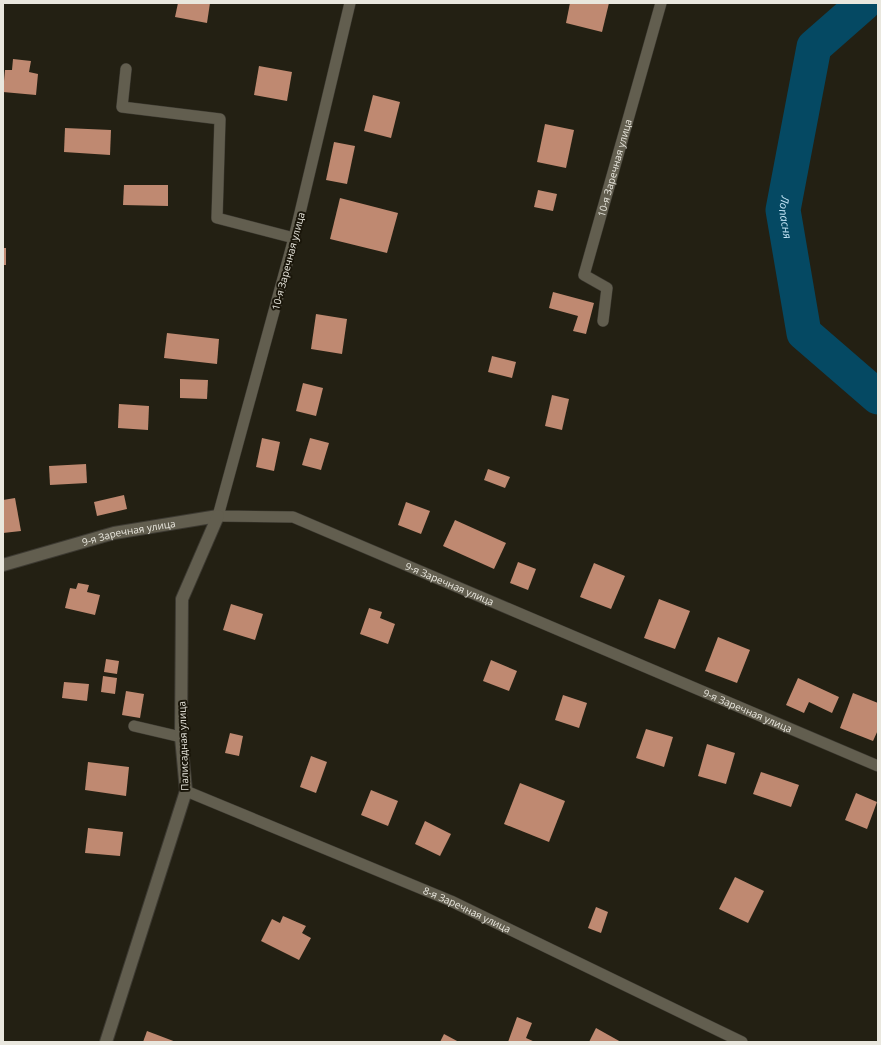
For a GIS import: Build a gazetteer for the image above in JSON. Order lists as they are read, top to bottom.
{
  "streets": {
    "street": ["9-я Заречная улица", "Палисадная улица"],
    "lane": ["10-я Заречная улица", "8-я Заречная улица"]
  },
  "crossings": [
    ["10-я Заречная улица", "9-я Заречная улица"],
    ["10-я Заречная улица", "Палисадная улица"],
    ["9-я Заречная улица", "Палисадная улица"],
    ["Палисадная улица", "8-я Заречная улица"]
  ],
  "water": ["Лопасня"]
}
